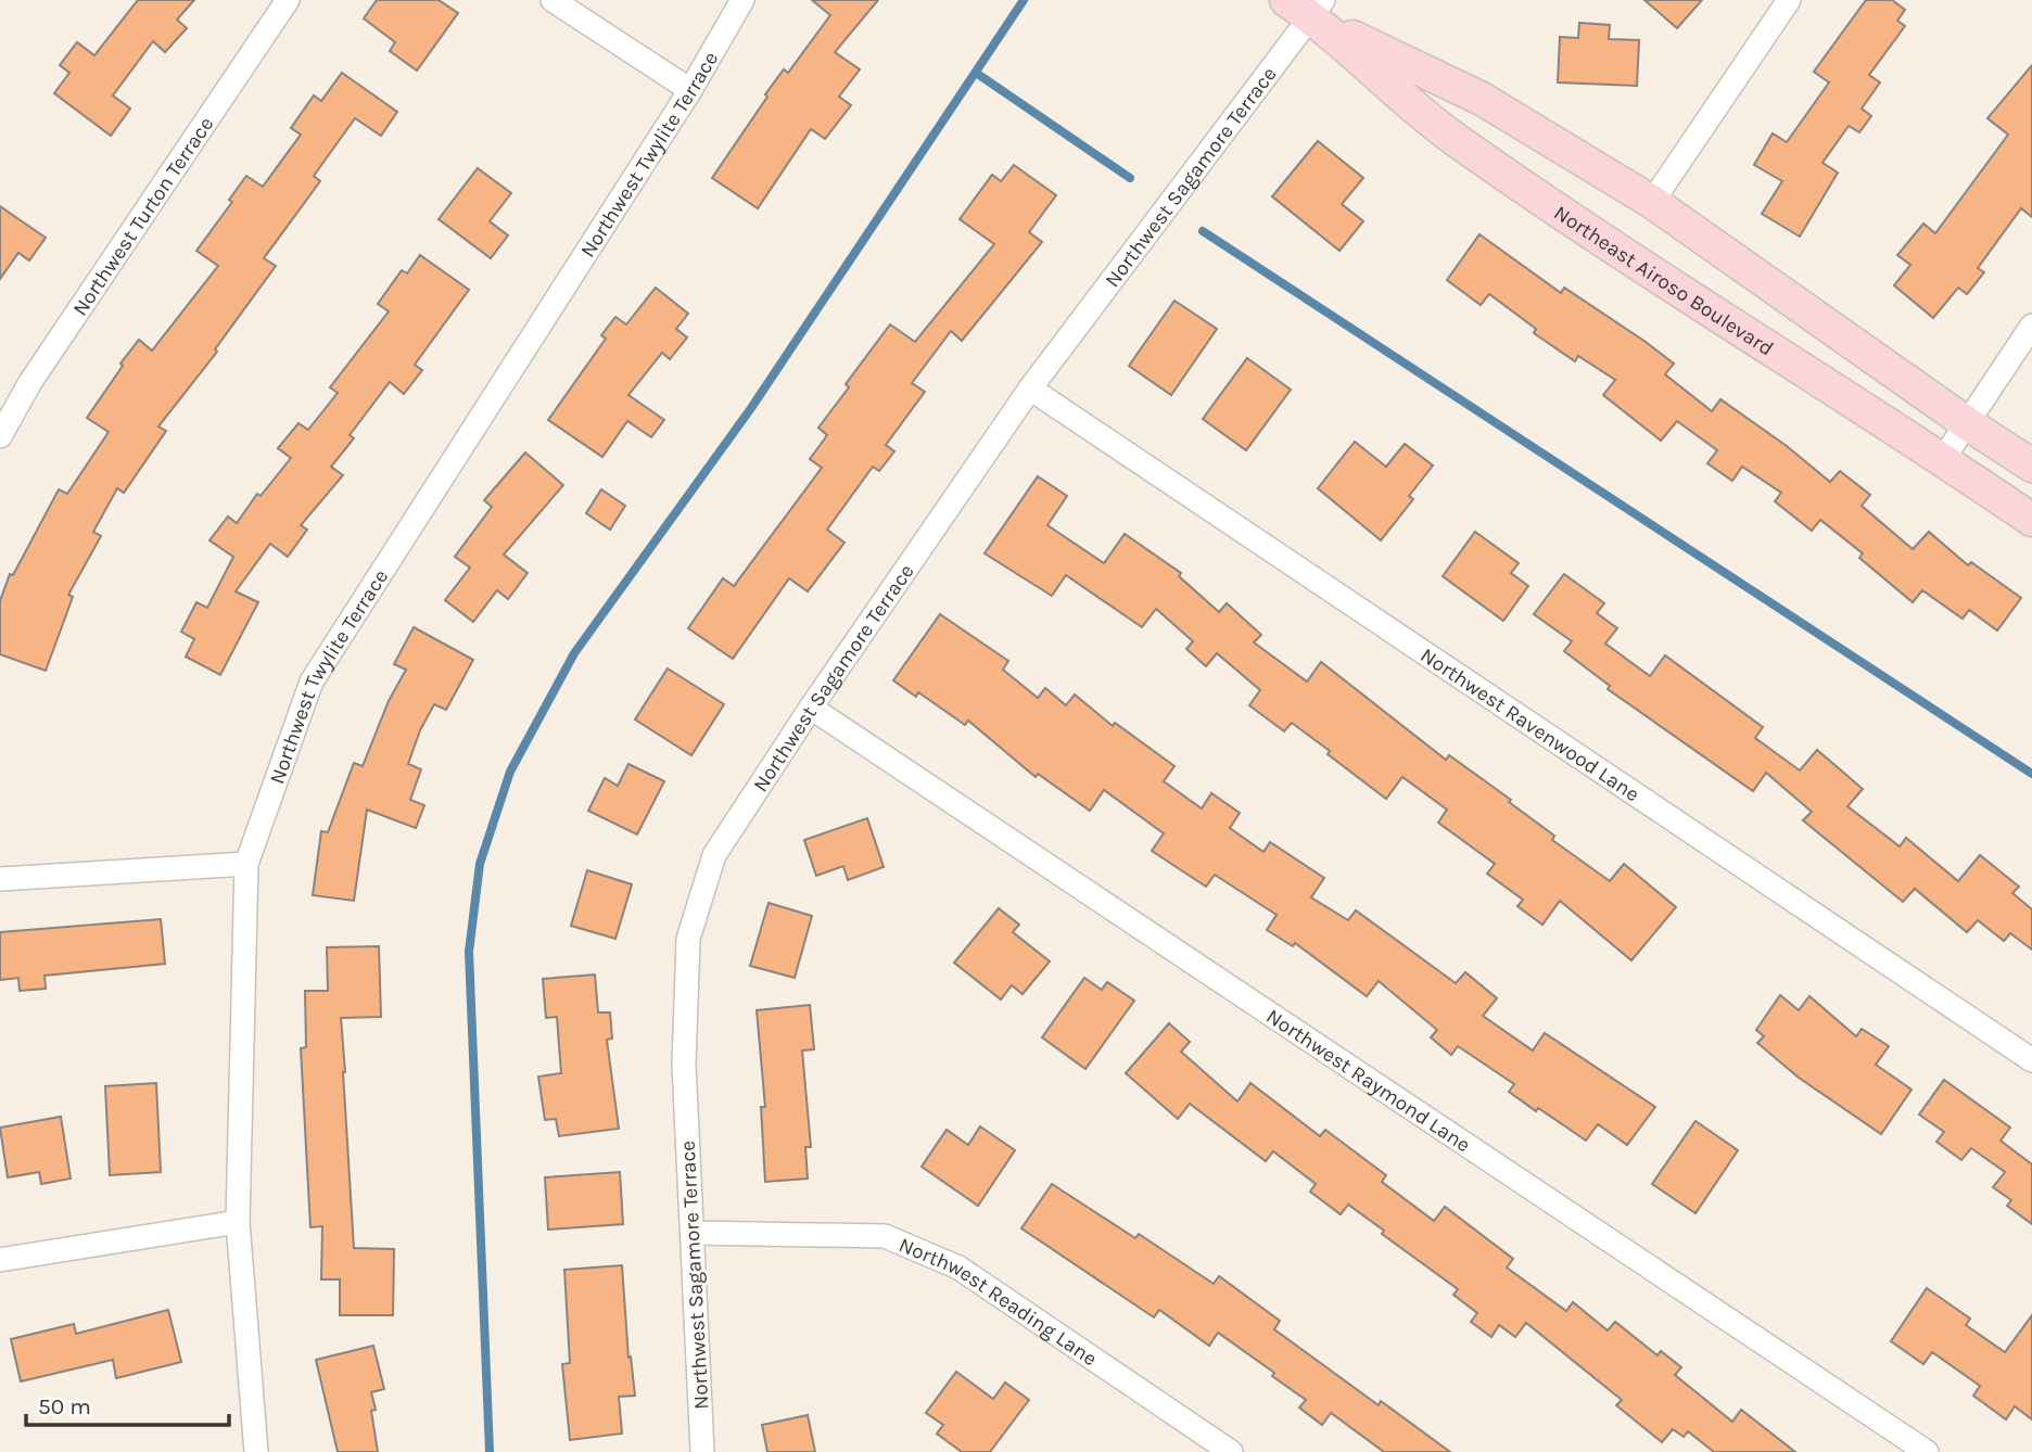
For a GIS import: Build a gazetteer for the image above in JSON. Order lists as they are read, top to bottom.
{
  "streets": {
    "main road": ["Northeast Airoso Boulevard"],
    "street": [
      "Northwest Twylite Terrace",
      "Northwest Sagamore Terrace",
      "Northwest Turton Terrace",
      "Northwest Ravenwood Lane",
      "Northwest Raymond Lane",
      "Northwest Reading Lane"
    ]
  },
  "crossings": [
    ["Northwest Sagamore Terrace", "Northeast Airoso Boulevard"],
    ["Northwest Sagamore Terrace", "Northwest Ravenwood Lane"],
    ["Northwest Sagamore Terrace", "Northwest Raymond Lane"],
    ["Northwest Sagamore Terrace", "Northwest Reading Lane"]
  ],
  "scale_bar": "50 m"
}
